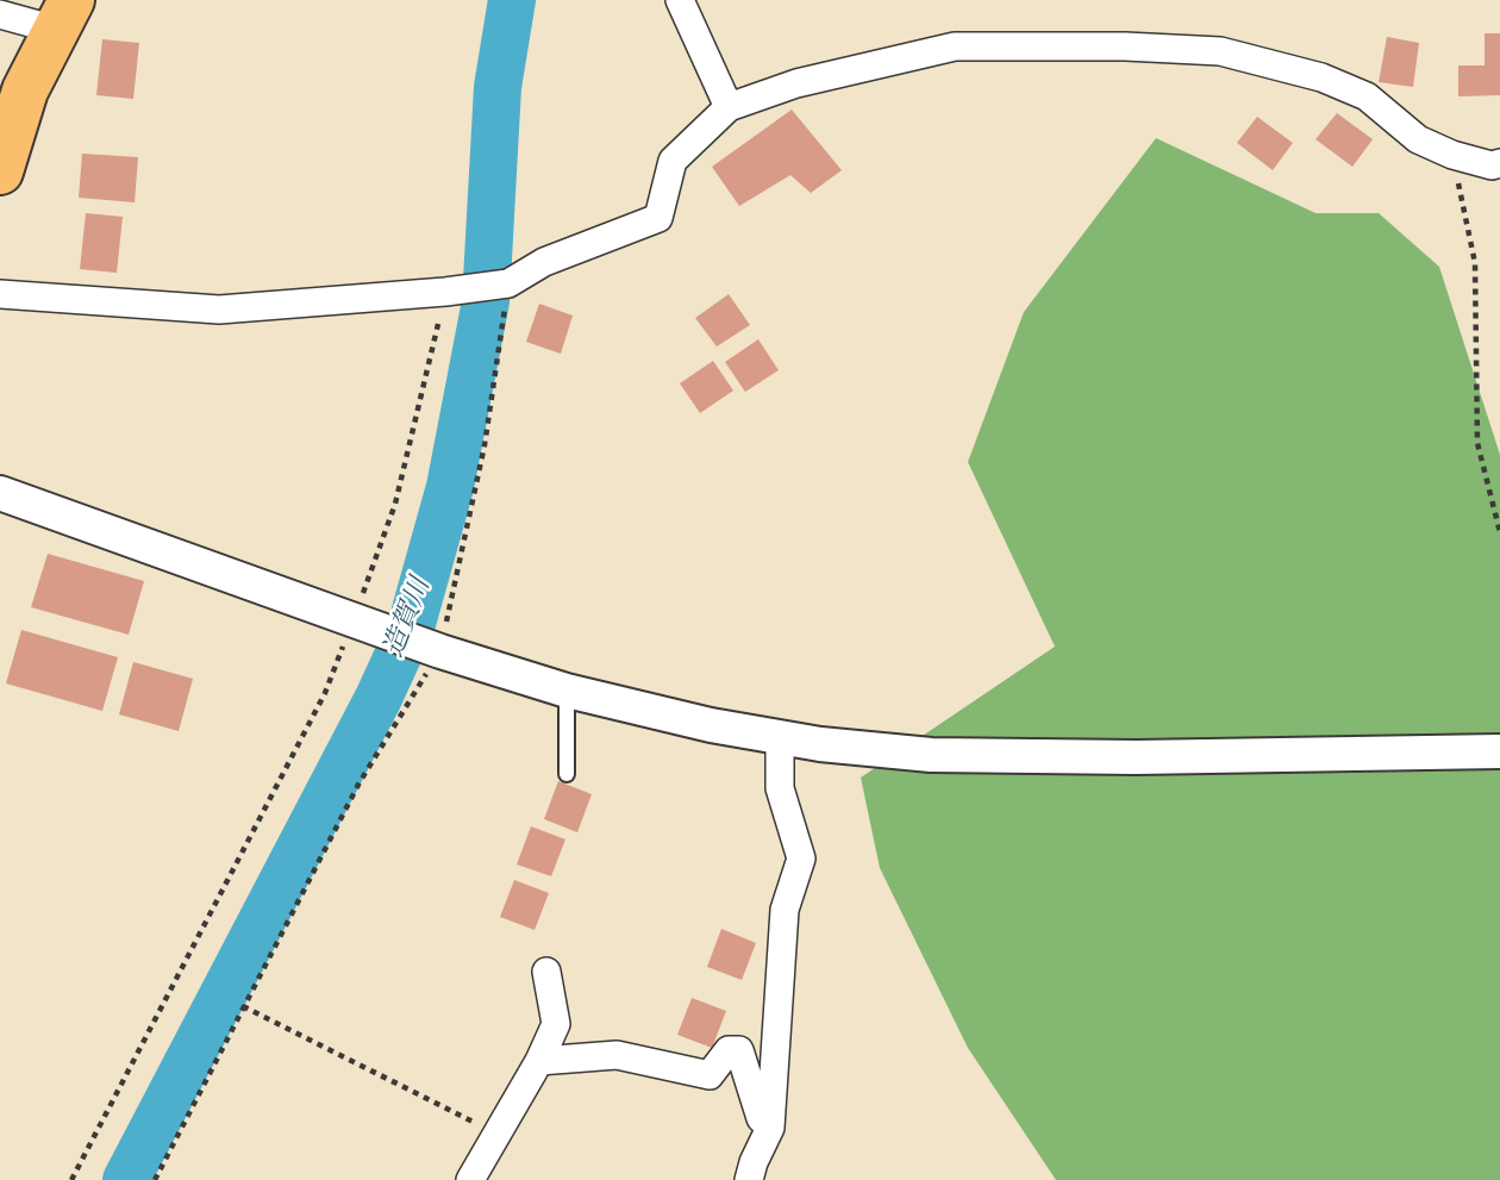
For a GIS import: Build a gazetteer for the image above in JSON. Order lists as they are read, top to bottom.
{
  "water": ["造賀川"]
}
